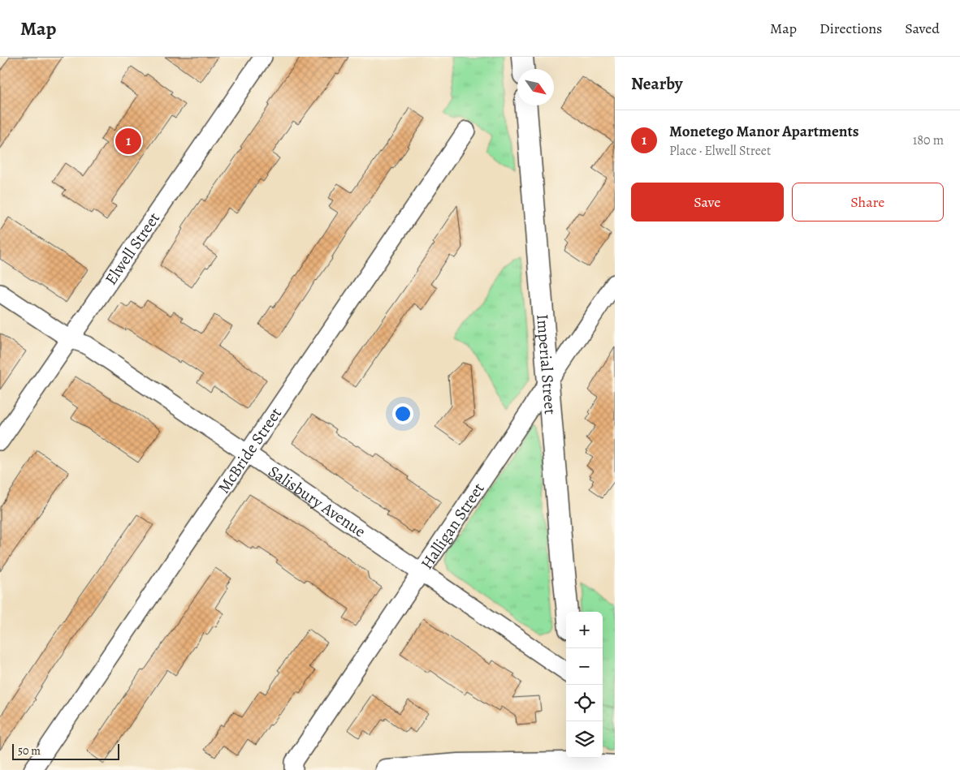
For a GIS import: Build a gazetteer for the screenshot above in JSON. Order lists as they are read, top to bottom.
{
  "streets": {
    "street": [
      "Elwell Street",
      "Imperial Street",
      "McBride Street",
      "Salisbury Avenue",
      "Halligan Street"
    ]
  },
  "crossings": [
    ["Elwell Street", "Salisbury Avenue"],
    ["Imperial Street", "Halligan Street"],
    ["McBride Street", "Salisbury Avenue"],
    ["Salisbury Avenue", "Halligan Street"]
  ],
  "scale_bar": "50 m",
  "north": "bottom right",
  "page": {
    "header": "Map",
    "nav": ["Map", "Directions", "Saved"],
    "heading": "Nearby",
    "list": [
      {
        "mark": "1",
        "name": "Monetego Manor Apartments",
        "note": "Place · Elwell Street",
        "value": "180 m"
      }
    ],
    "pins": "1",
    "buttons": ["Save", "Share"],
    "map_buttons": ["+", "−"],
    "scale": "50 m"
  }
}
